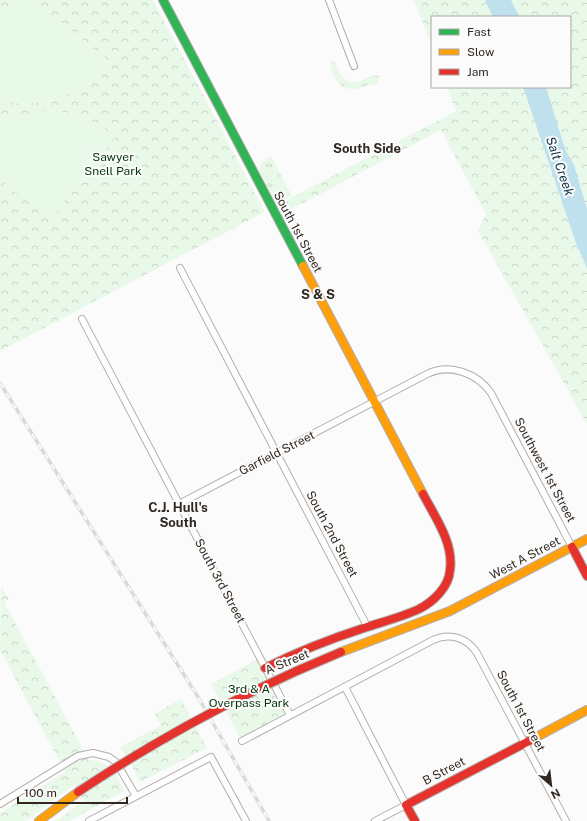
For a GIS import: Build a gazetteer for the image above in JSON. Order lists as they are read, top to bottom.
{
  "streets": {
    "street": [
      "South 1st Street",
      "Garfield Street",
      "Southwest 1st Street",
      "South 2nd Street",
      "West A Street",
      "South 3rd Street",
      "A Street",
      "B Street"
    ]
  },
  "crossings": [
    ["South 1st Street", "Garfield Street"],
    ["South 1st Street", "A Street"],
    ["South 1st Street", "B Street"],
    ["Garfield Street", "Southwest 1st Street"],
    ["Garfield Street", "South 2nd Street"],
    ["Garfield Street", "South 3rd Street"],
    ["Southwest 1st Street", "West A Street"],
    ["South 2nd Street", "A Street"],
    ["West A Street", "A Street"],
    ["South 3rd Street", "A Street"]
  ],
  "districts": ["South Side", "S & S", "C.J. Hull's South"],
  "water": ["Salt Creek"],
  "parks": ["Sawyer Snell Park", "3rd & A Overpass Park"],
  "legend": ["Fast", "Slow", "Jam"],
  "scale_bar": "100 m",
  "north": "bottom right"
}
